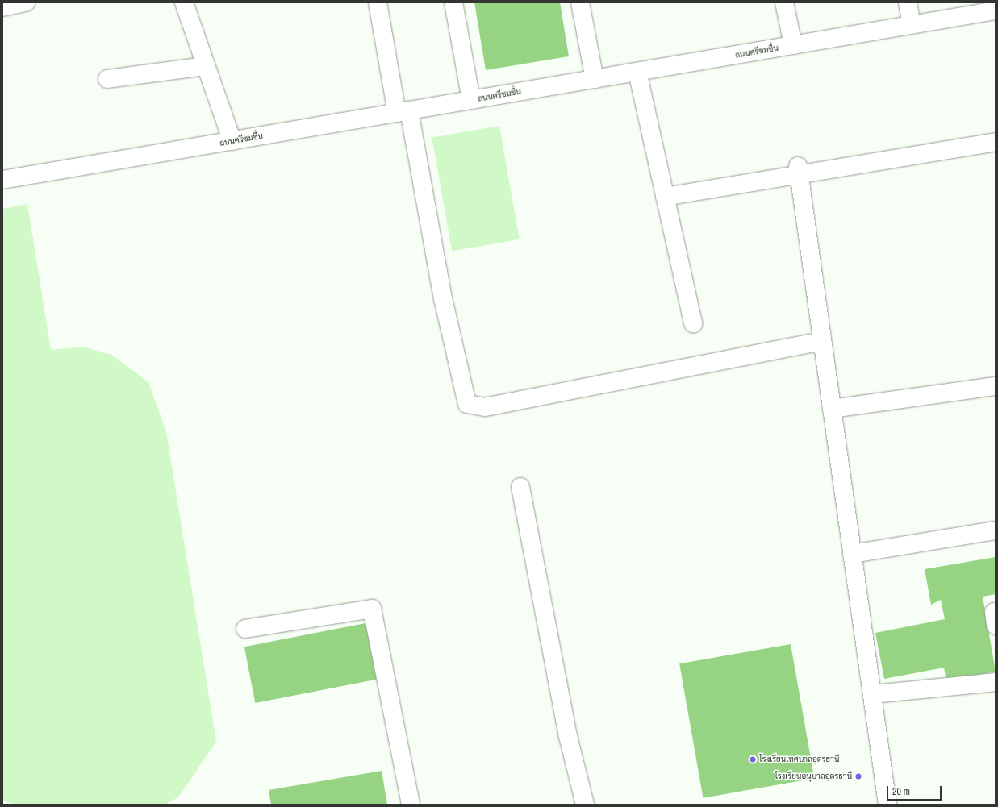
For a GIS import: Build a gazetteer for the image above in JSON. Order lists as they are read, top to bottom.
{
  "streets": {
    "street": ["ถนนศรีชมชื่น"]
  },
  "places": ["โรงเรียนเทศบาลอุดรธานี", "โรงเรียนอนุบาลอุดรธานี"],
  "scale_bar": "20 m"
}
